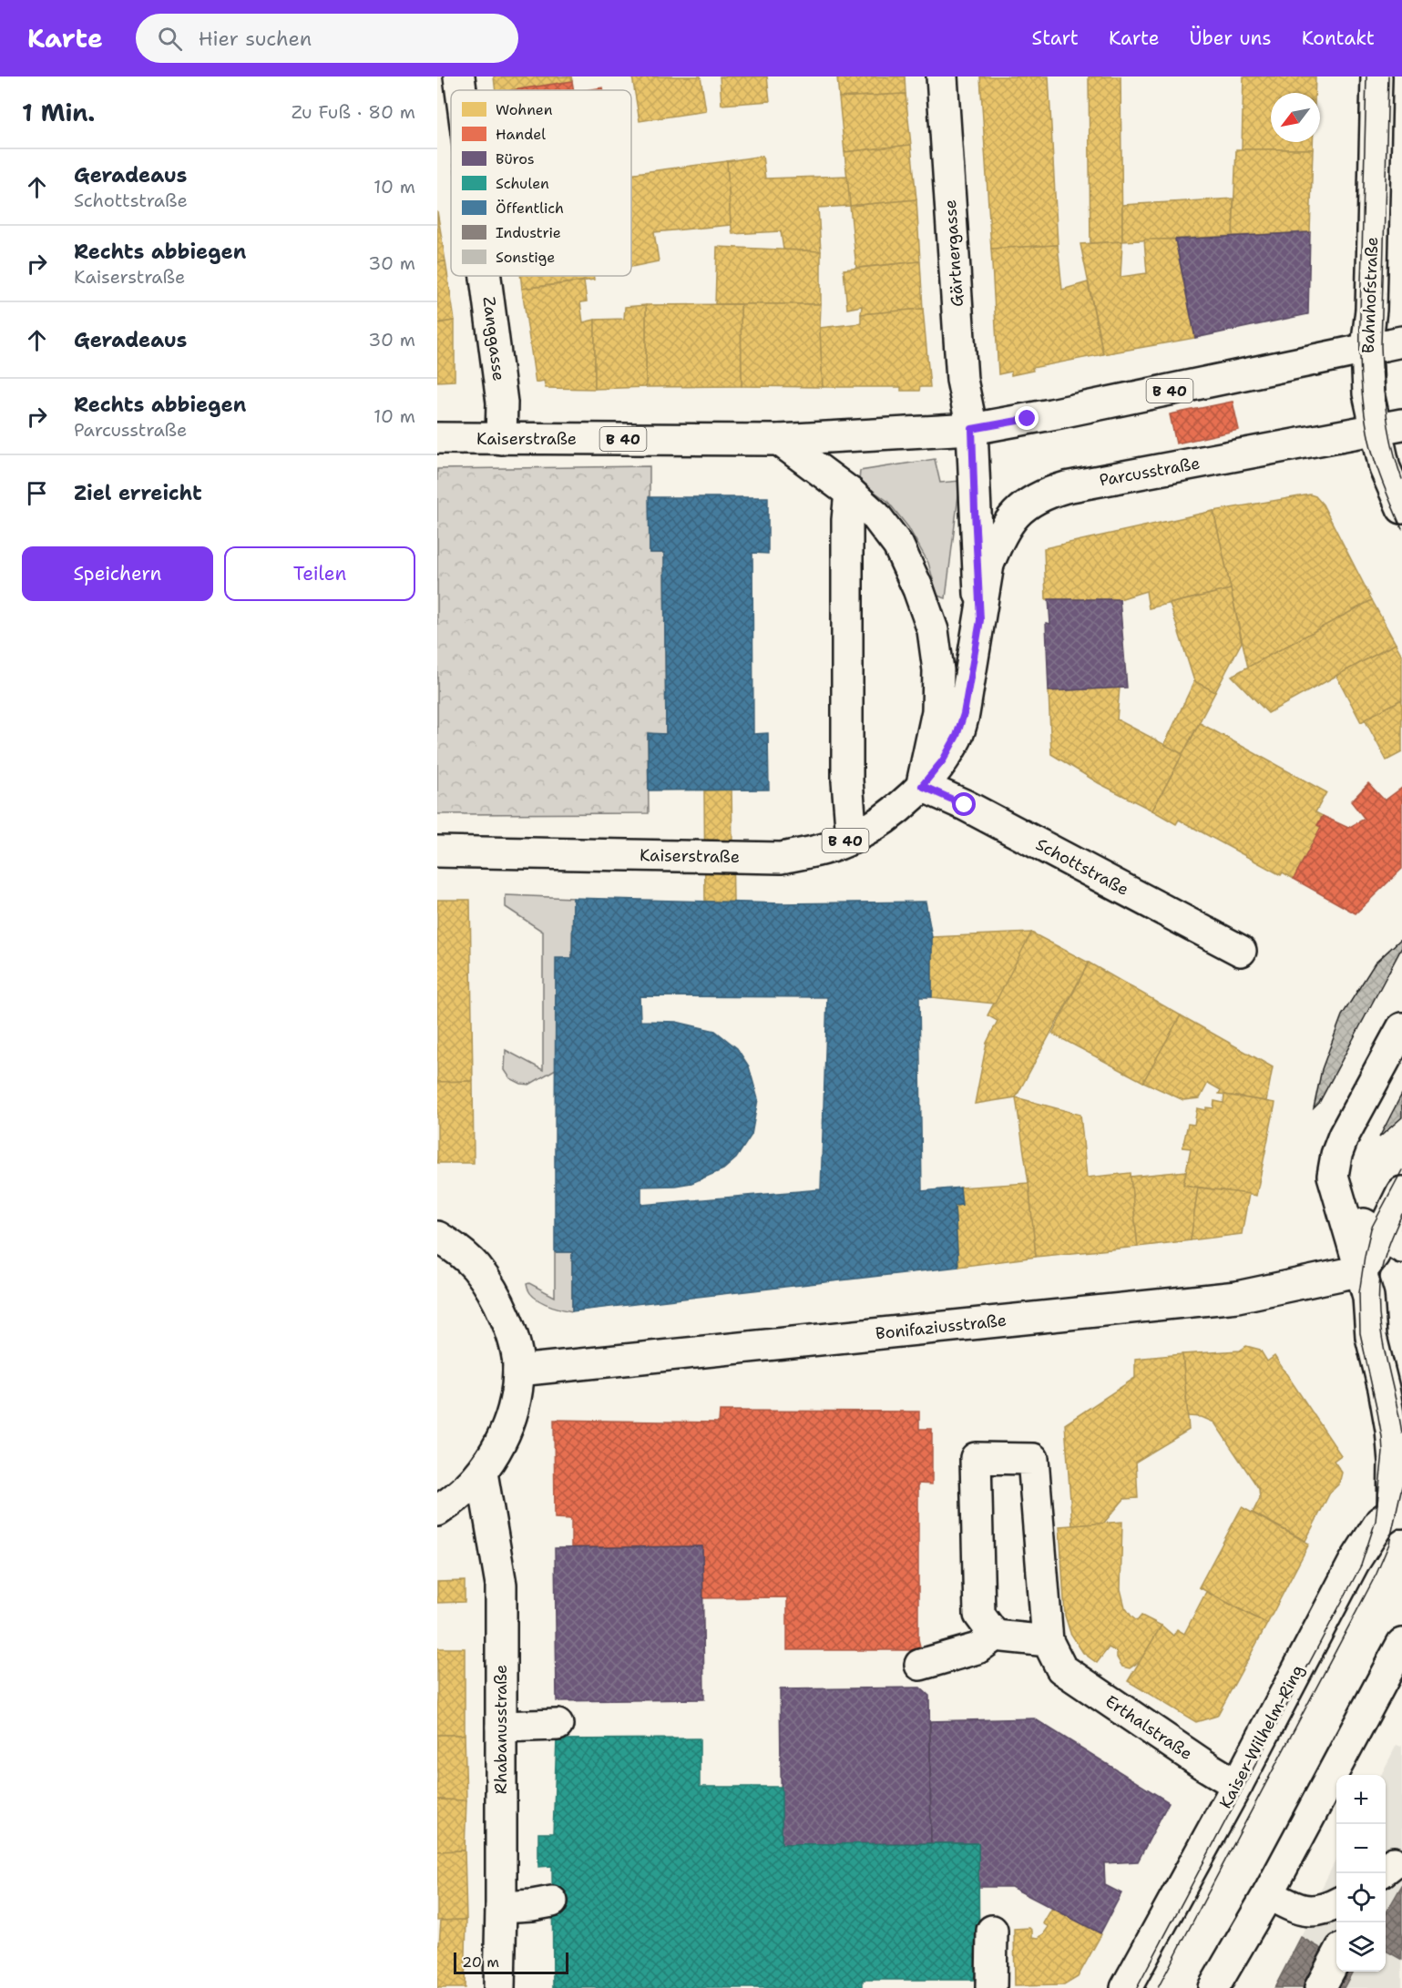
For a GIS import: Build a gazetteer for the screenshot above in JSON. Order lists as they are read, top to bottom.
{
  "streets": {
    "street": [
      "Gärtnergasse",
      "Bahnhofstraße",
      "Zanggasse",
      "B 40",
      "Kaiserstraße",
      "Parcusstraße",
      "Schottstraße",
      "Bonifaziusstraße",
      "Erthalstraße",
      "Rhabanusstraße",
      "Kaiser-Wilhelm-Ring"
    ]
  },
  "crossings": [
    ["Gärtnergasse", "B 40"],
    ["Gärtnergasse", "Kaiserstraße"],
    ["Gärtnergasse", "Parcusstraße"],
    ["Bahnhofstraße", "B 40"],
    ["Bahnhofstraße", "Parcusstraße"],
    ["Zanggasse", "Kaiserstraße"],
    ["B 40", "Kaiserstraße"],
    ["Kaiserstraße", "Parcusstraße"],
    ["Kaiserstraße", "Schottstraße"],
    ["Erthalstraße", "Kaiser-Wilhelm-Ring"]
  ],
  "legend": [
    "Wohnen",
    "Handel",
    "Büros",
    "Schulen",
    "Öffentlich",
    "Industrie",
    "Sonstige"
  ],
  "scale_bar": "20 m",
  "north": "bottom left",
  "page": {
    "header": "Karte",
    "search": "Hier suchen",
    "nav": [
      "Start",
      "Karte",
      "Über uns",
      "Kontakt"
    ],
    "heading": ["1 Min.", "Zu Fuß · 80 m"],
    "list": [
      ["Geradeaus", "Schottstraße", "10 m"],
      ["Rechts abbiegen", "Kaiserstraße", "30 m"],
      ["Geradeaus", "30 m"],
      ["Rechts abbiegen", "Parcusstraße", "10 m"],
      "Ziel erreicht"
    ],
    "buttons": ["Speichern", "Teilen"],
    "map_buttons": ["+", "−"],
    "scale": "20 m"
  }
}
